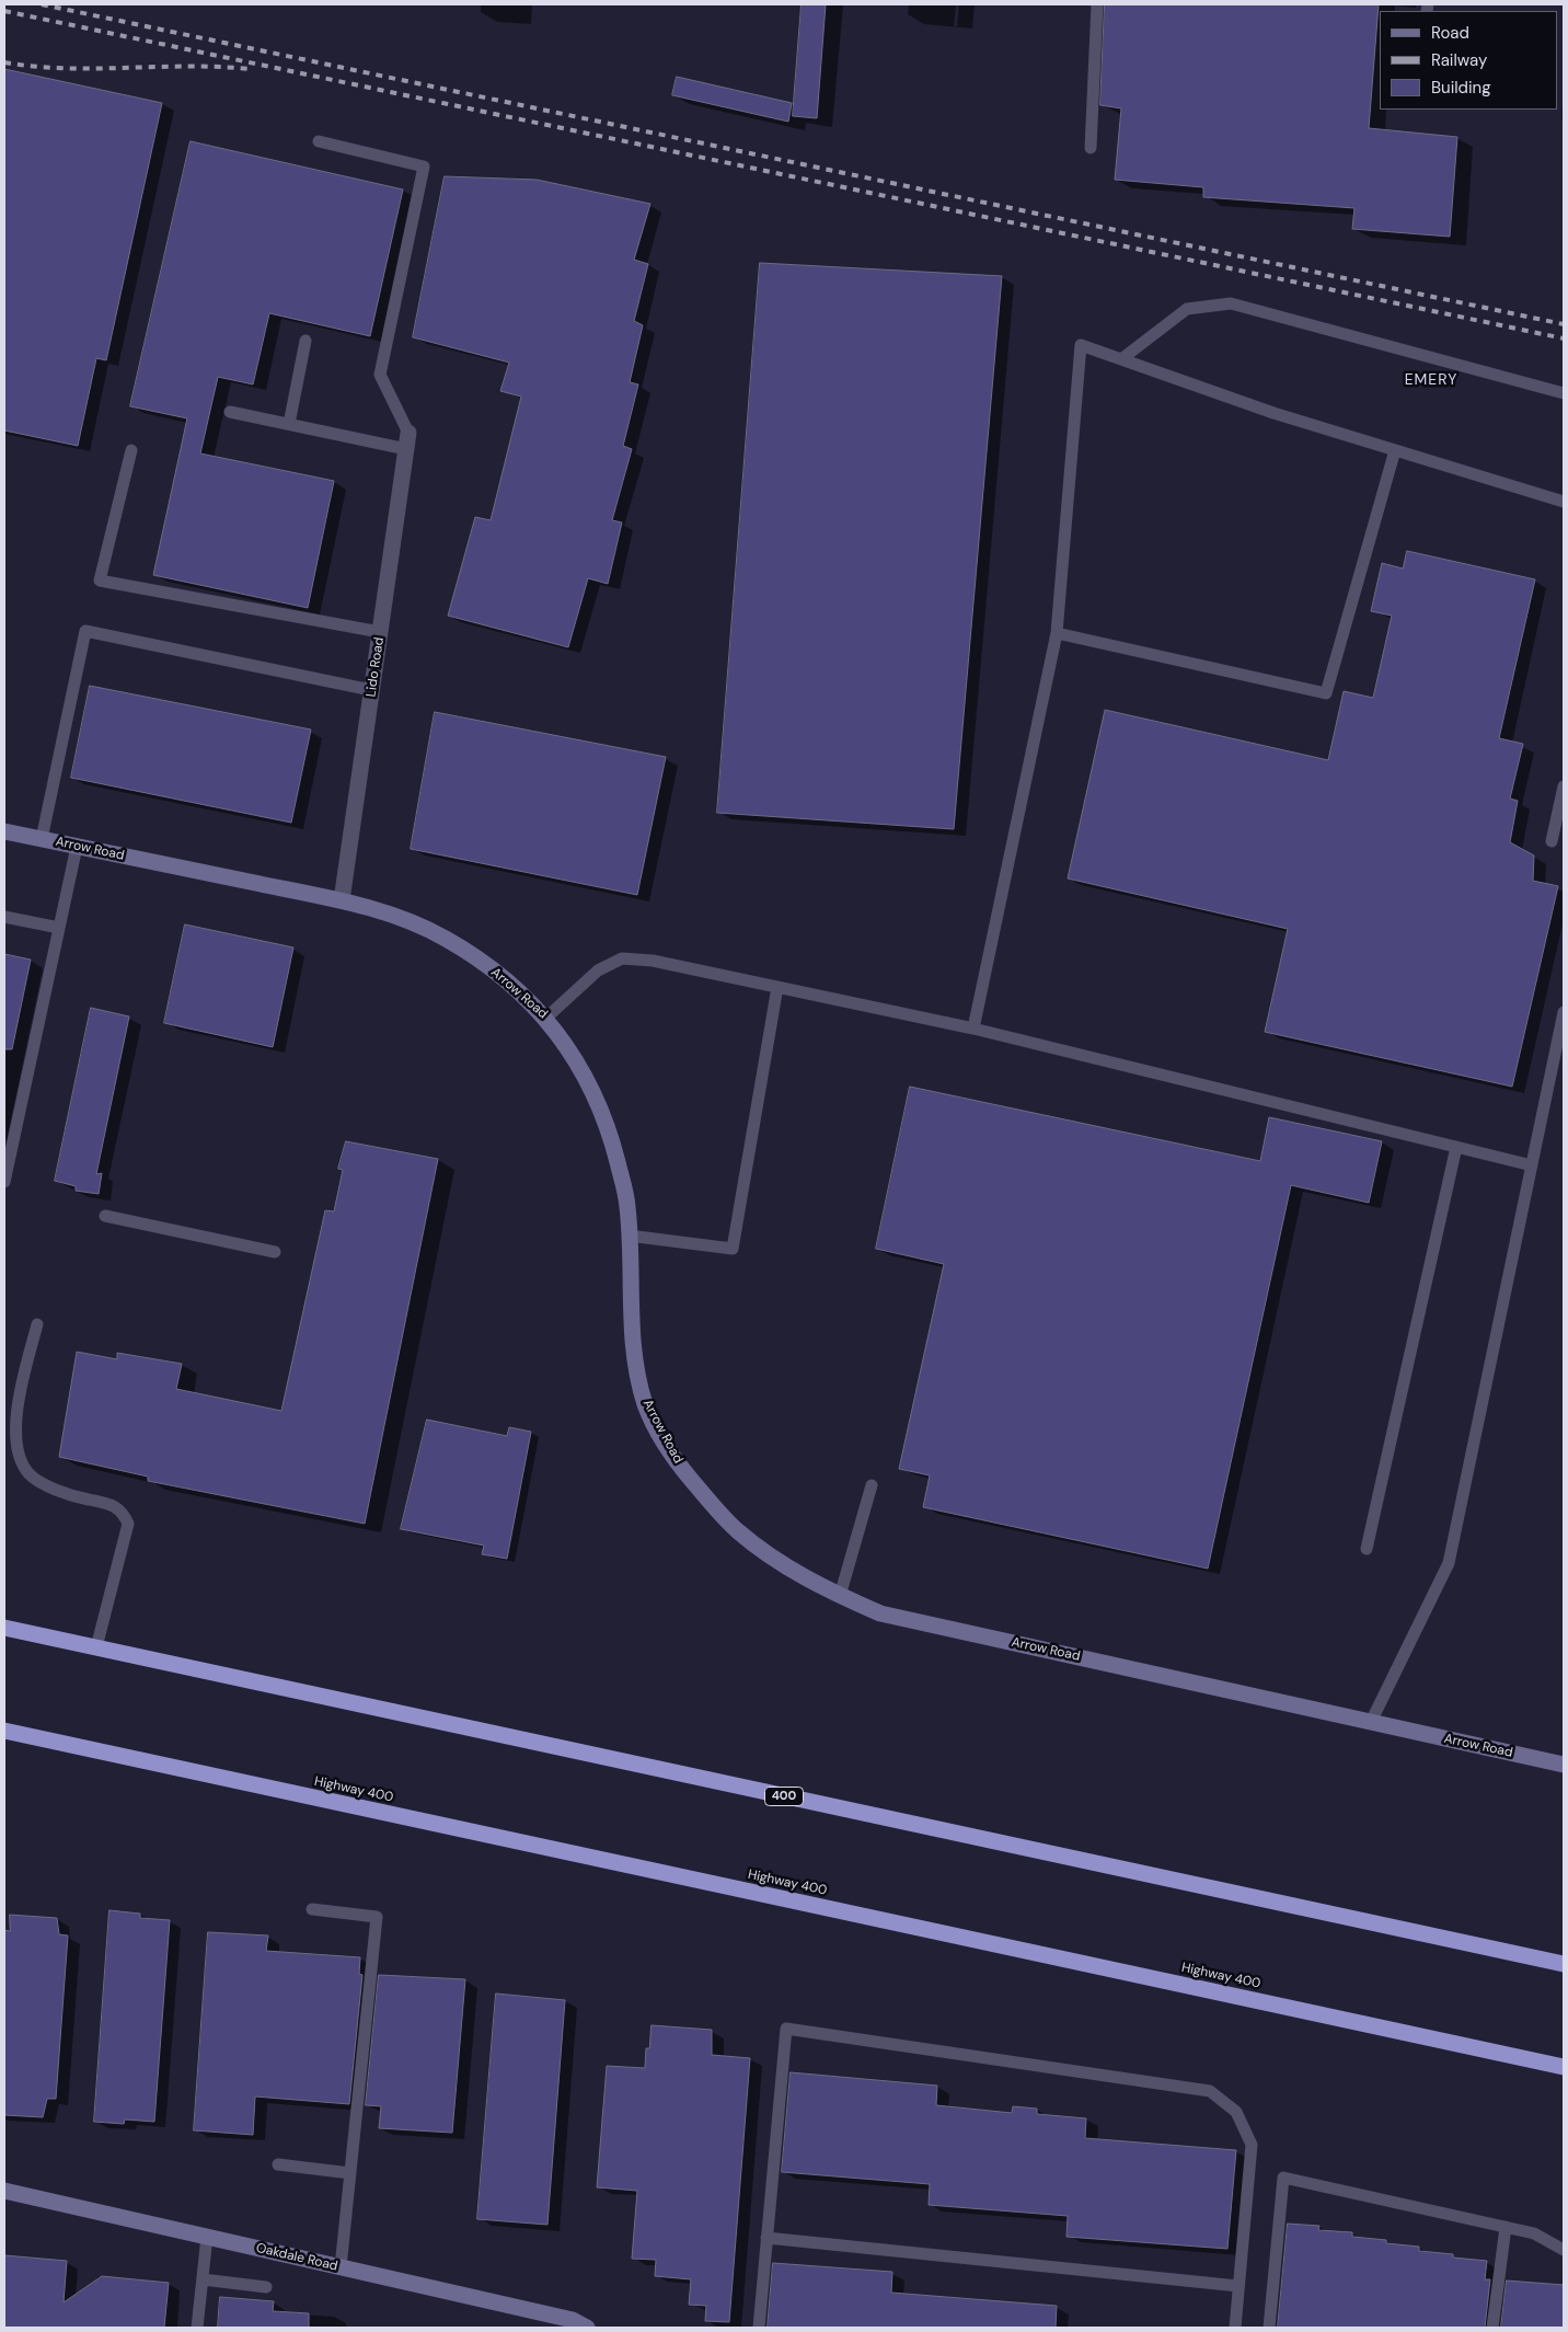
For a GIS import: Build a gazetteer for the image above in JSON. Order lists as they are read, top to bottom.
{
  "streets": {
    "highway": ["Highway 400", "400"],
    "street": ["Lido Road", "Arrow Road", "Oakdale Road"]
  },
  "crossings": [
    ["Lido Road", "Arrow Road"]
  ],
  "districts": ["EMERY"],
  "legend": ["Road", "Railway", "Building"]
}
